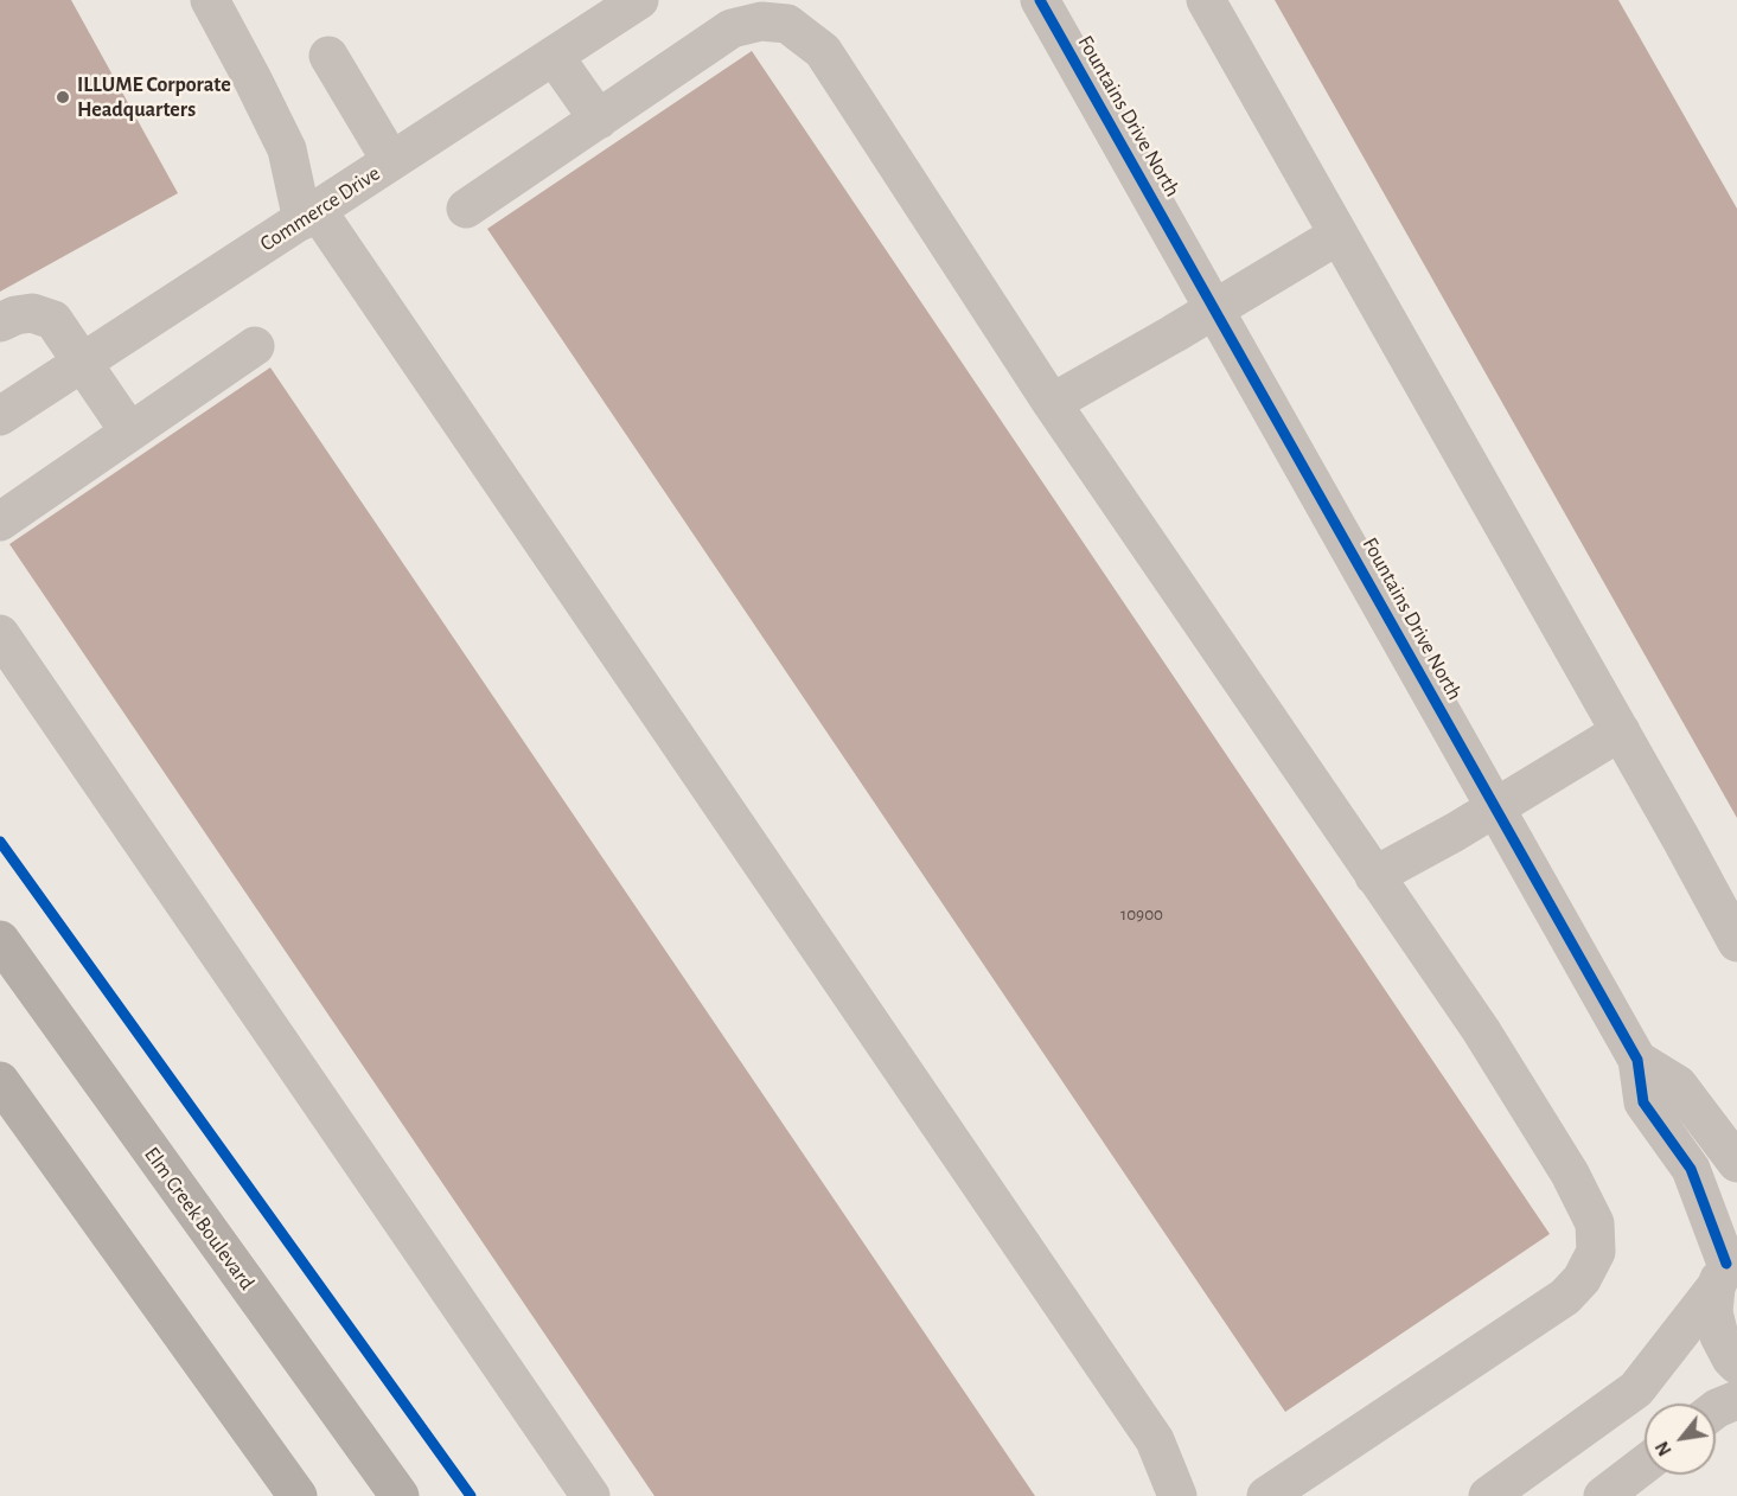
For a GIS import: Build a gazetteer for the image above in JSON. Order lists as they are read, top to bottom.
{
  "streets": {
    "main road": ["Elm Creek Boulevard"],
    "street": ["Fountains Drive North", "Commerce Drive"]
  },
  "places": ["ILLUME Corporate Headquarters"],
  "house_numbers": ["10900"],
  "north": "bottom left"
}
